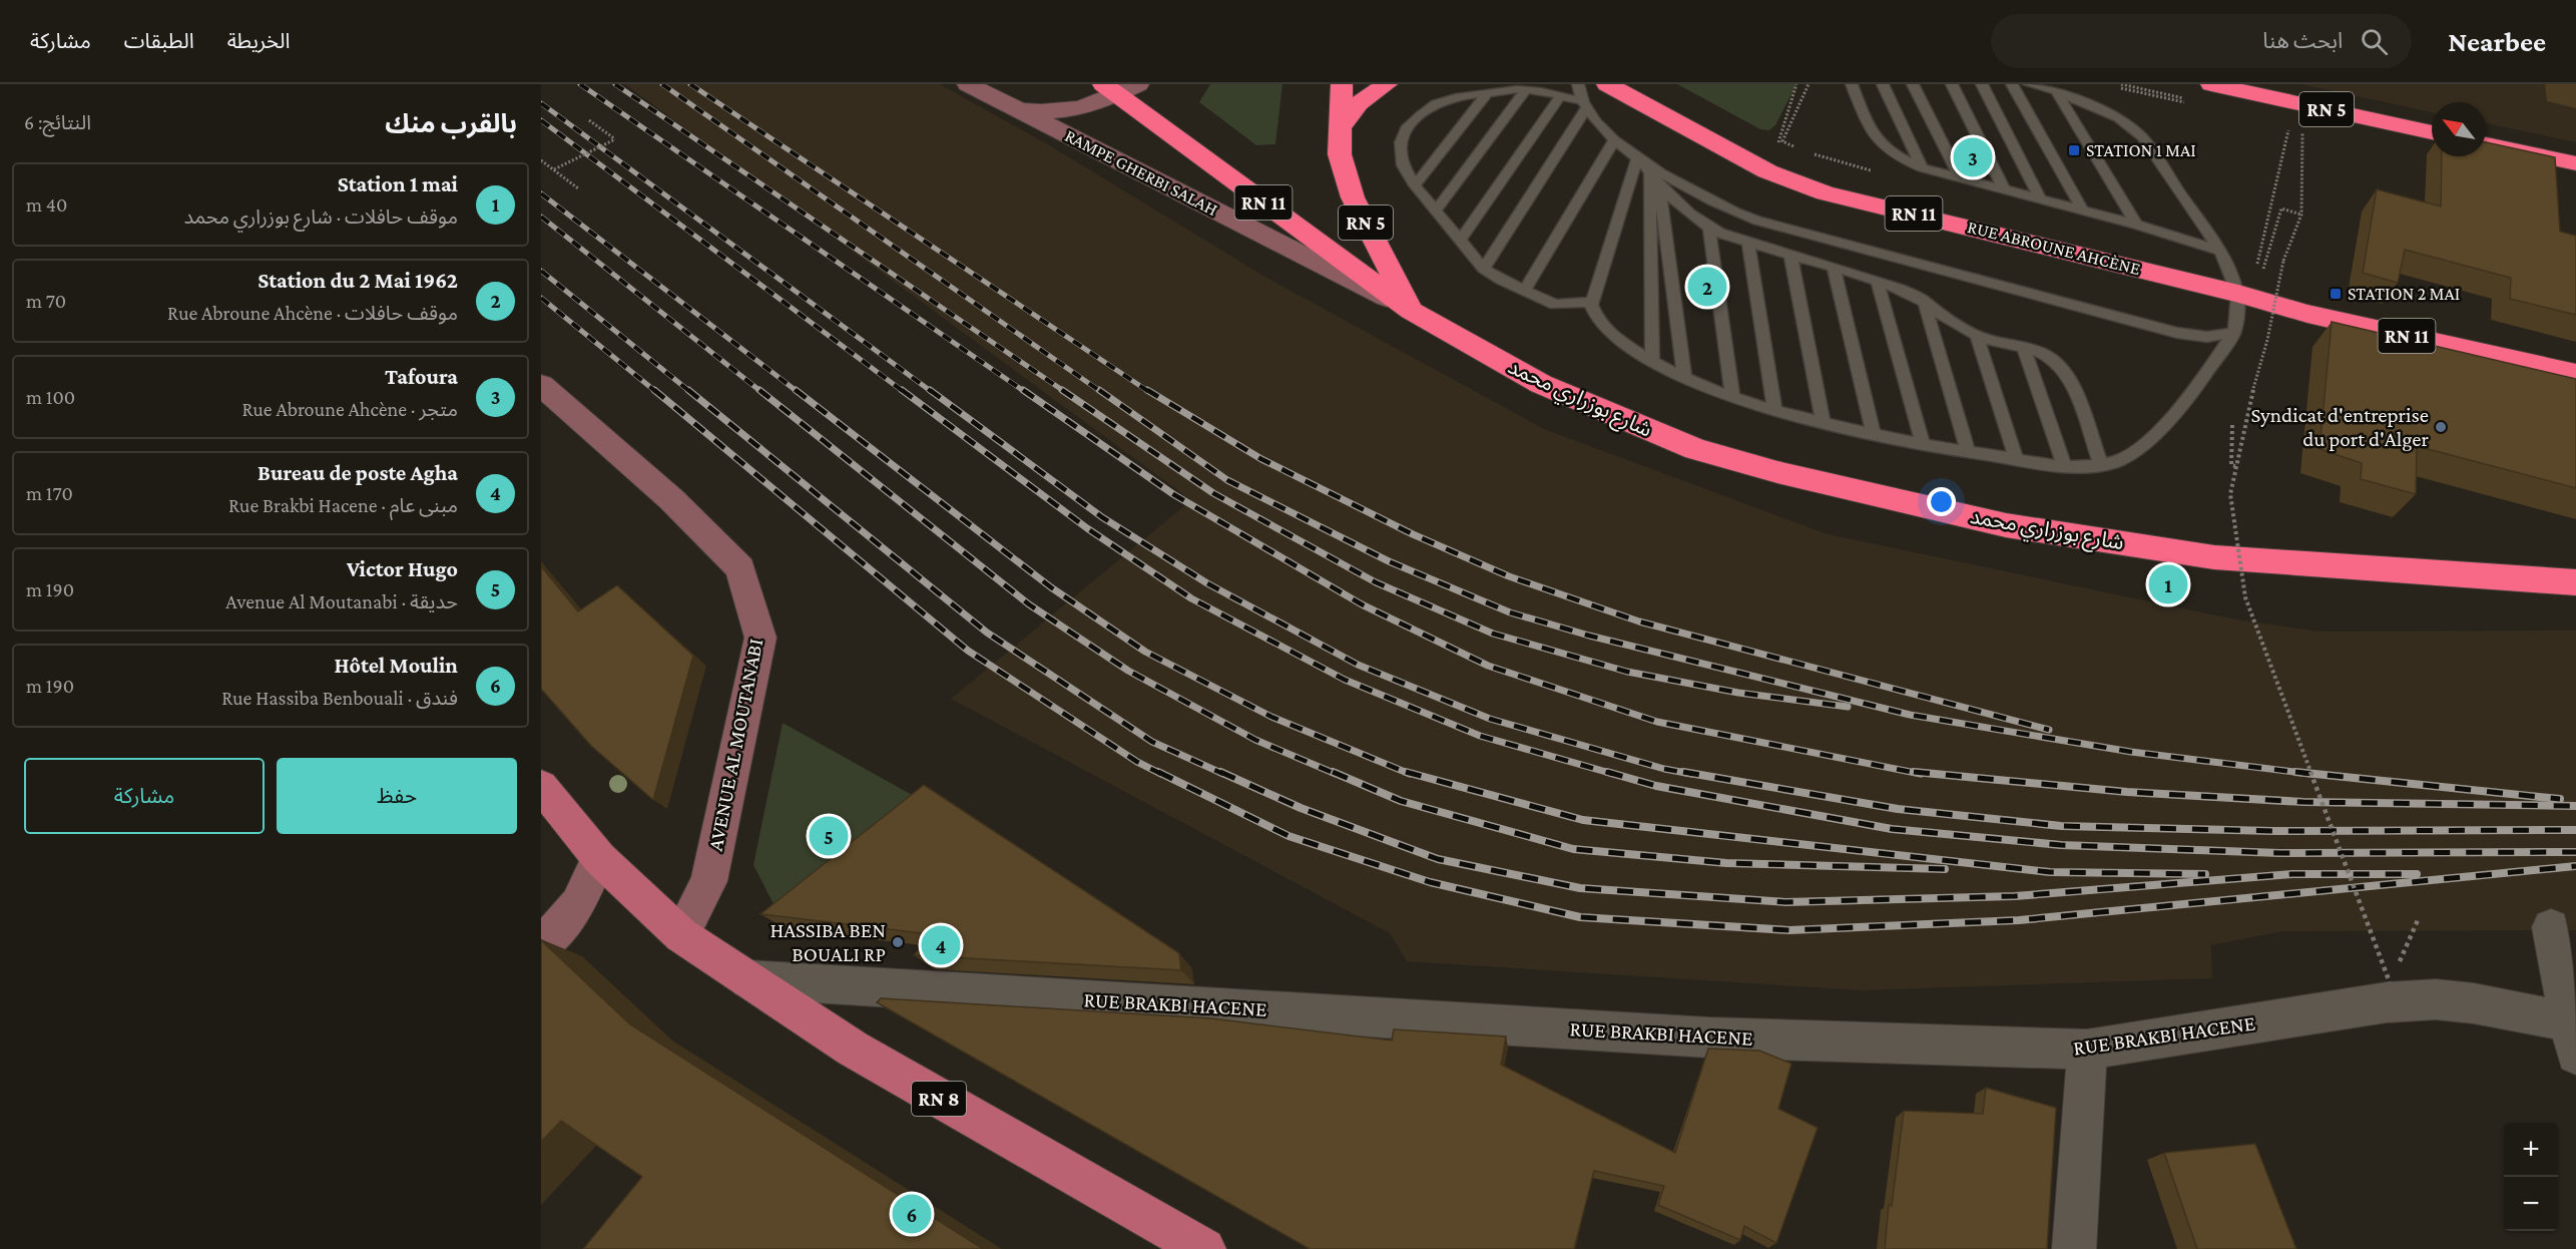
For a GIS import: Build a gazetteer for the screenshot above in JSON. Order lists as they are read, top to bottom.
{
  "streets": {
    "highway": [
      "RN 5",
      "RN 11",
      "RUE ABROUNE AHCÈNE",
      "شارع بوزراري محمد"
    ],
    "main road": ["RAMPE GHERBI SALAH", "AVENUE AL MOUTANABI", "RN 8"],
    "street": ["RUE BRAKBI HACENE"]
  },
  "crossings": [
    ["RN 5", "RAMPE GHERBI SALAH"],
    ["RN 5", "RN 11"],
    ["RN 5", "شارع بوزراري محمد"],
    ["RAMPE GHERBI SALAH", "RN 11"],
    ["RAMPE GHERBI SALAH", "شارع بوزراري محمد"],
    ["RN 11", "RUE ABROUNE AHCÈNE"],
    ["RN 11", "شارع بوزراري محمد"],
    ["AVENUE AL MOUTANABI", "RN 8"],
    ["RUE BRAKBI HACENE", "RN 8"]
  ],
  "places": {
    "transit": ["STATION 1 MAI", "STATION 2 MAI"],
    "other": ["Syndicat d'entreprise du port d'Alger", "HASSIBA BEN BOUALI RP"]
  },
  "north": "top left",
  "page": {
    "header": "Nearbee",
    "search": "ابحث هنا",
    "nav": ["الخريطة", "الطبقات", "مشاركة"],
    "heading": ["بالقرب منك", "النتائج: 6"],
    "pins": [
      "3",
      "2",
      "1",
      "5",
      "4",
      "6"
    ],
    "list": [
      {
        "mark": "1",
        "name": "Station 1 mai",
        "note": "موقف حافلات · شارع بوزراري محمد",
        "value": "40 m"
      },
      {
        "mark": "2",
        "name": "Station du 2 Mai 1962",
        "note": "موقف حافلات · Rue Abroune Ahcène",
        "value": "70 m"
      },
      {
        "mark": "3",
        "name": "Tafoura",
        "note": "متجر · Rue Abroune Ahcène",
        "value": "100 m"
      },
      {
        "mark": "4",
        "name": "Bureau de poste Agha",
        "note": "مبنى عام · Rue Brakbi Hacene",
        "value": "170 m"
      },
      {
        "mark": "5",
        "name": "Victor Hugo",
        "note": "حديقة · Avenue Al Moutanabi",
        "value": "190 m"
      },
      {
        "mark": "6",
        "name": "Hôtel Moulin",
        "note": "فندق · Rue Hassiba Benbouali",
        "value": "190 m"
      }
    ],
    "buttons": ["حفظ", "مشاركة"],
    "map_buttons": ["+", "−"]
  }
}
